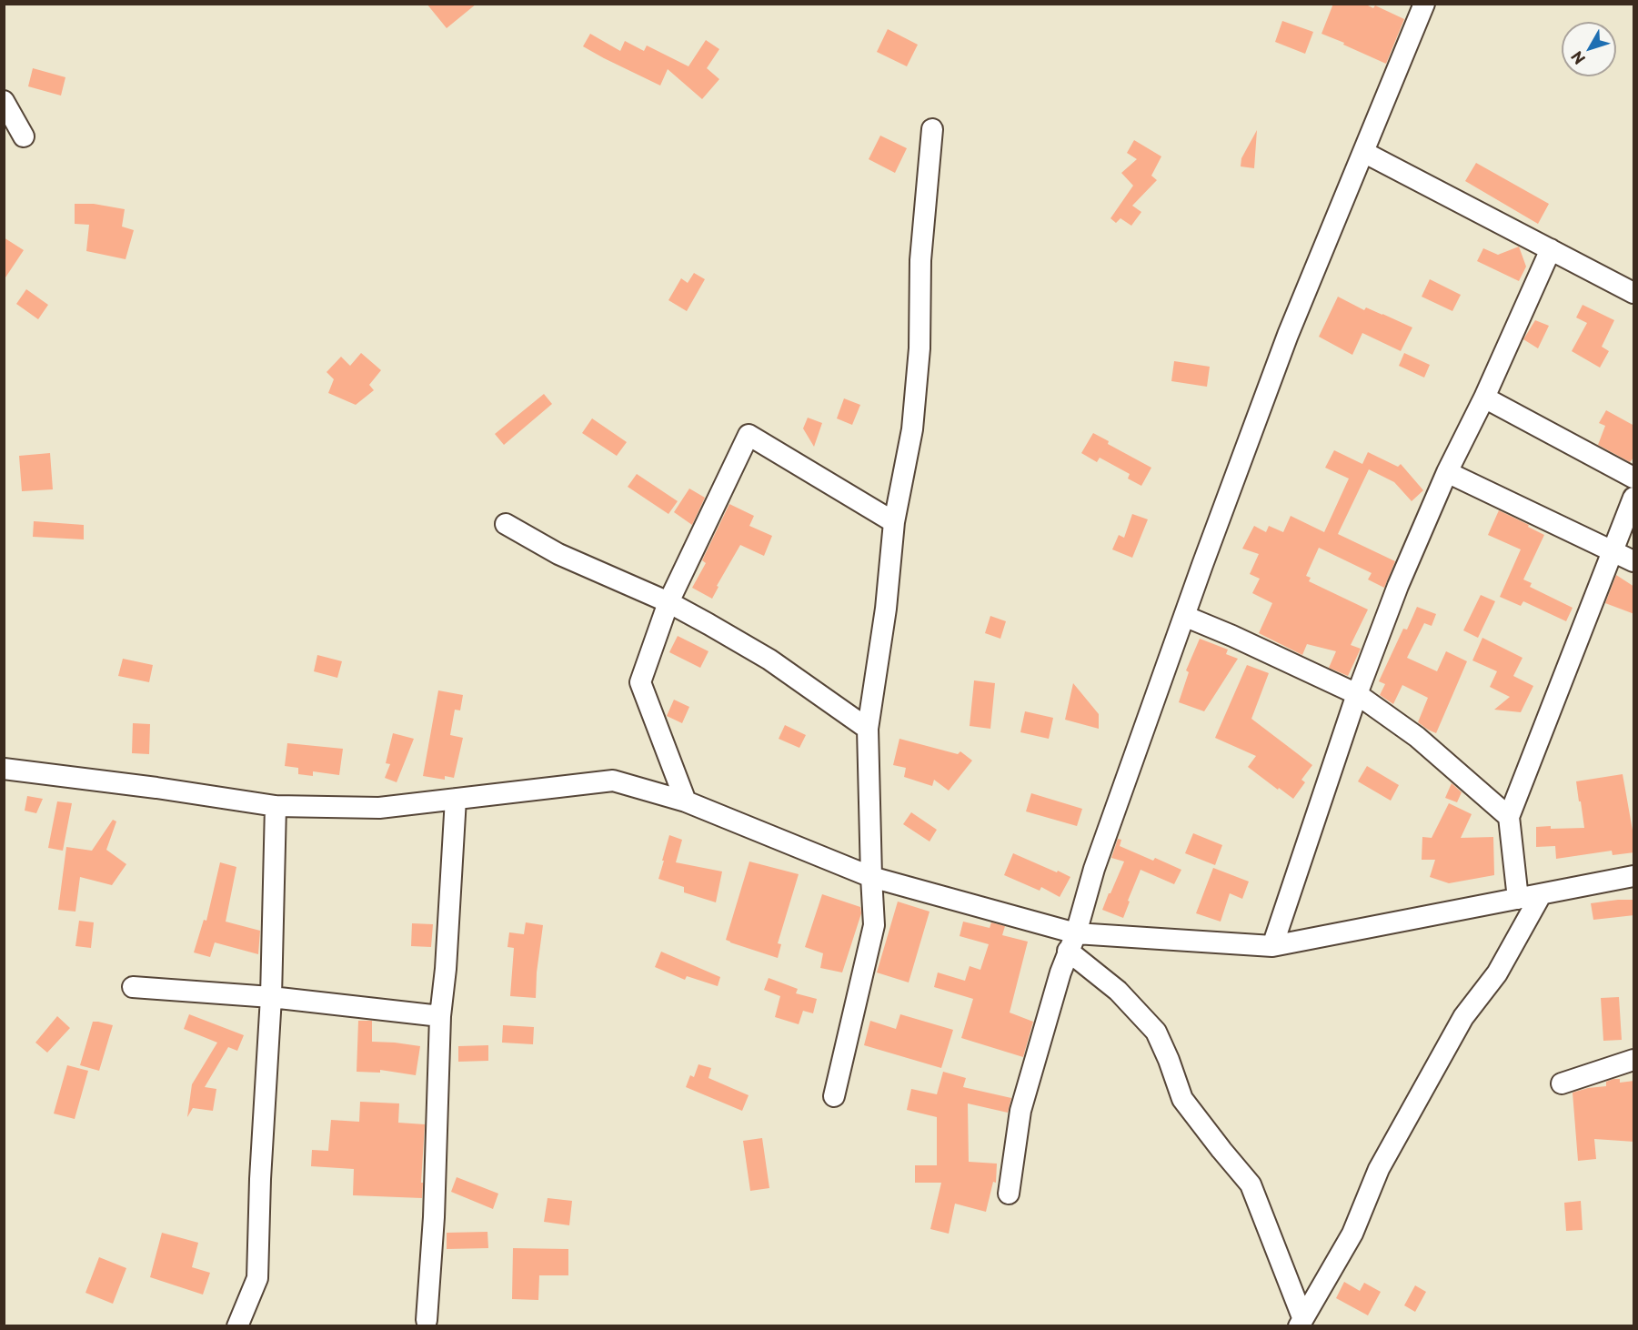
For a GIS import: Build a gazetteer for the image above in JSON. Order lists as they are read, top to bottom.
{
  "north": "bottom left"
}
